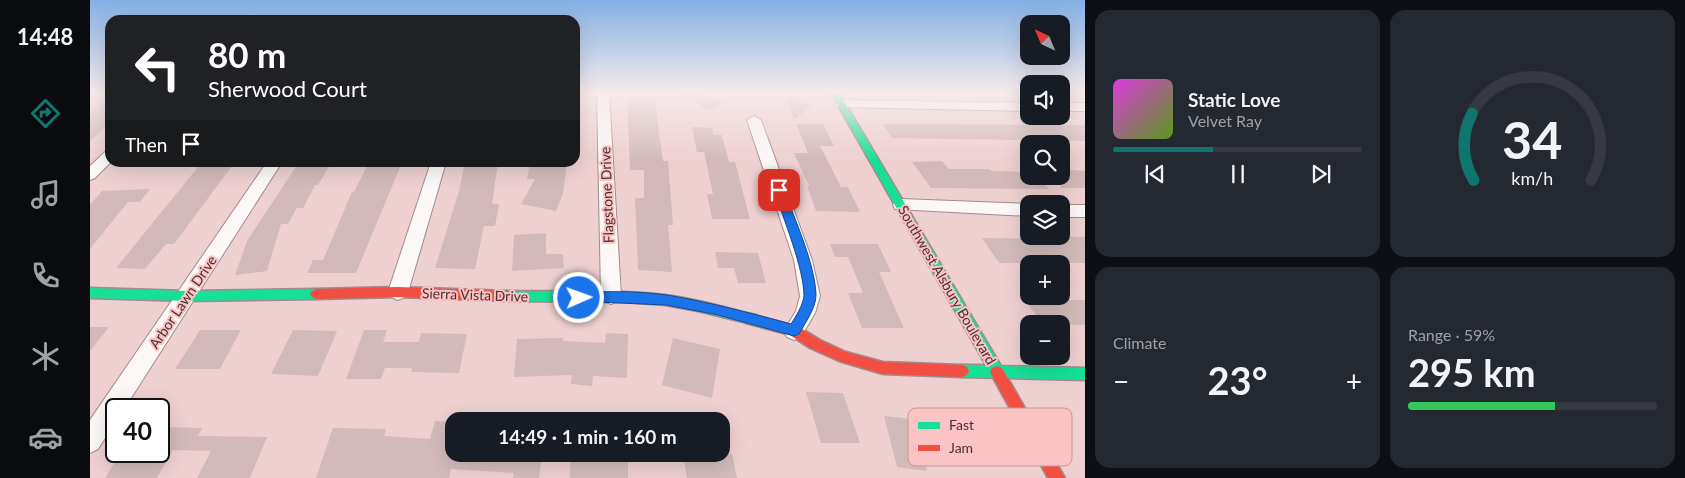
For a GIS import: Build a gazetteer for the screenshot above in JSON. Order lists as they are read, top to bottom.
{
  "streets": {
    "street": [
      "Flagstone Drive",
      "Southwest Alsbury Boulevard",
      "Sierra Vista Drive",
      "Arbor Lawn Drive"
    ]
  },
  "crossings": [
    ["Flagstone Drive", "Sierra Vista Drive"],
    ["Southwest Alsbury Boulevard", "Sierra Vista Drive"],
    ["Sierra Vista Drive", "Arbor Lawn Drive"]
  ],
  "legend": ["Fast", "Jam"],
  "north": "top left",
  "page": {
    "tabs": "14:48",
    "map_buttons": ["+", "−"],
    "turn": ["80 m", "Sherwood Court"],
    "song": ["Static Love", "Velvet Ray"],
    "then": "Then",
    "tile": [
      "Climate",
      ["Range · 59%", "295 km"]
    ],
    "heat": ["−", "23°", "+"],
    "limit": "40",
    "trip": "14:49 · 1 min · 160 m",
    "gauge": ["34", "km/h"]
  }
}
